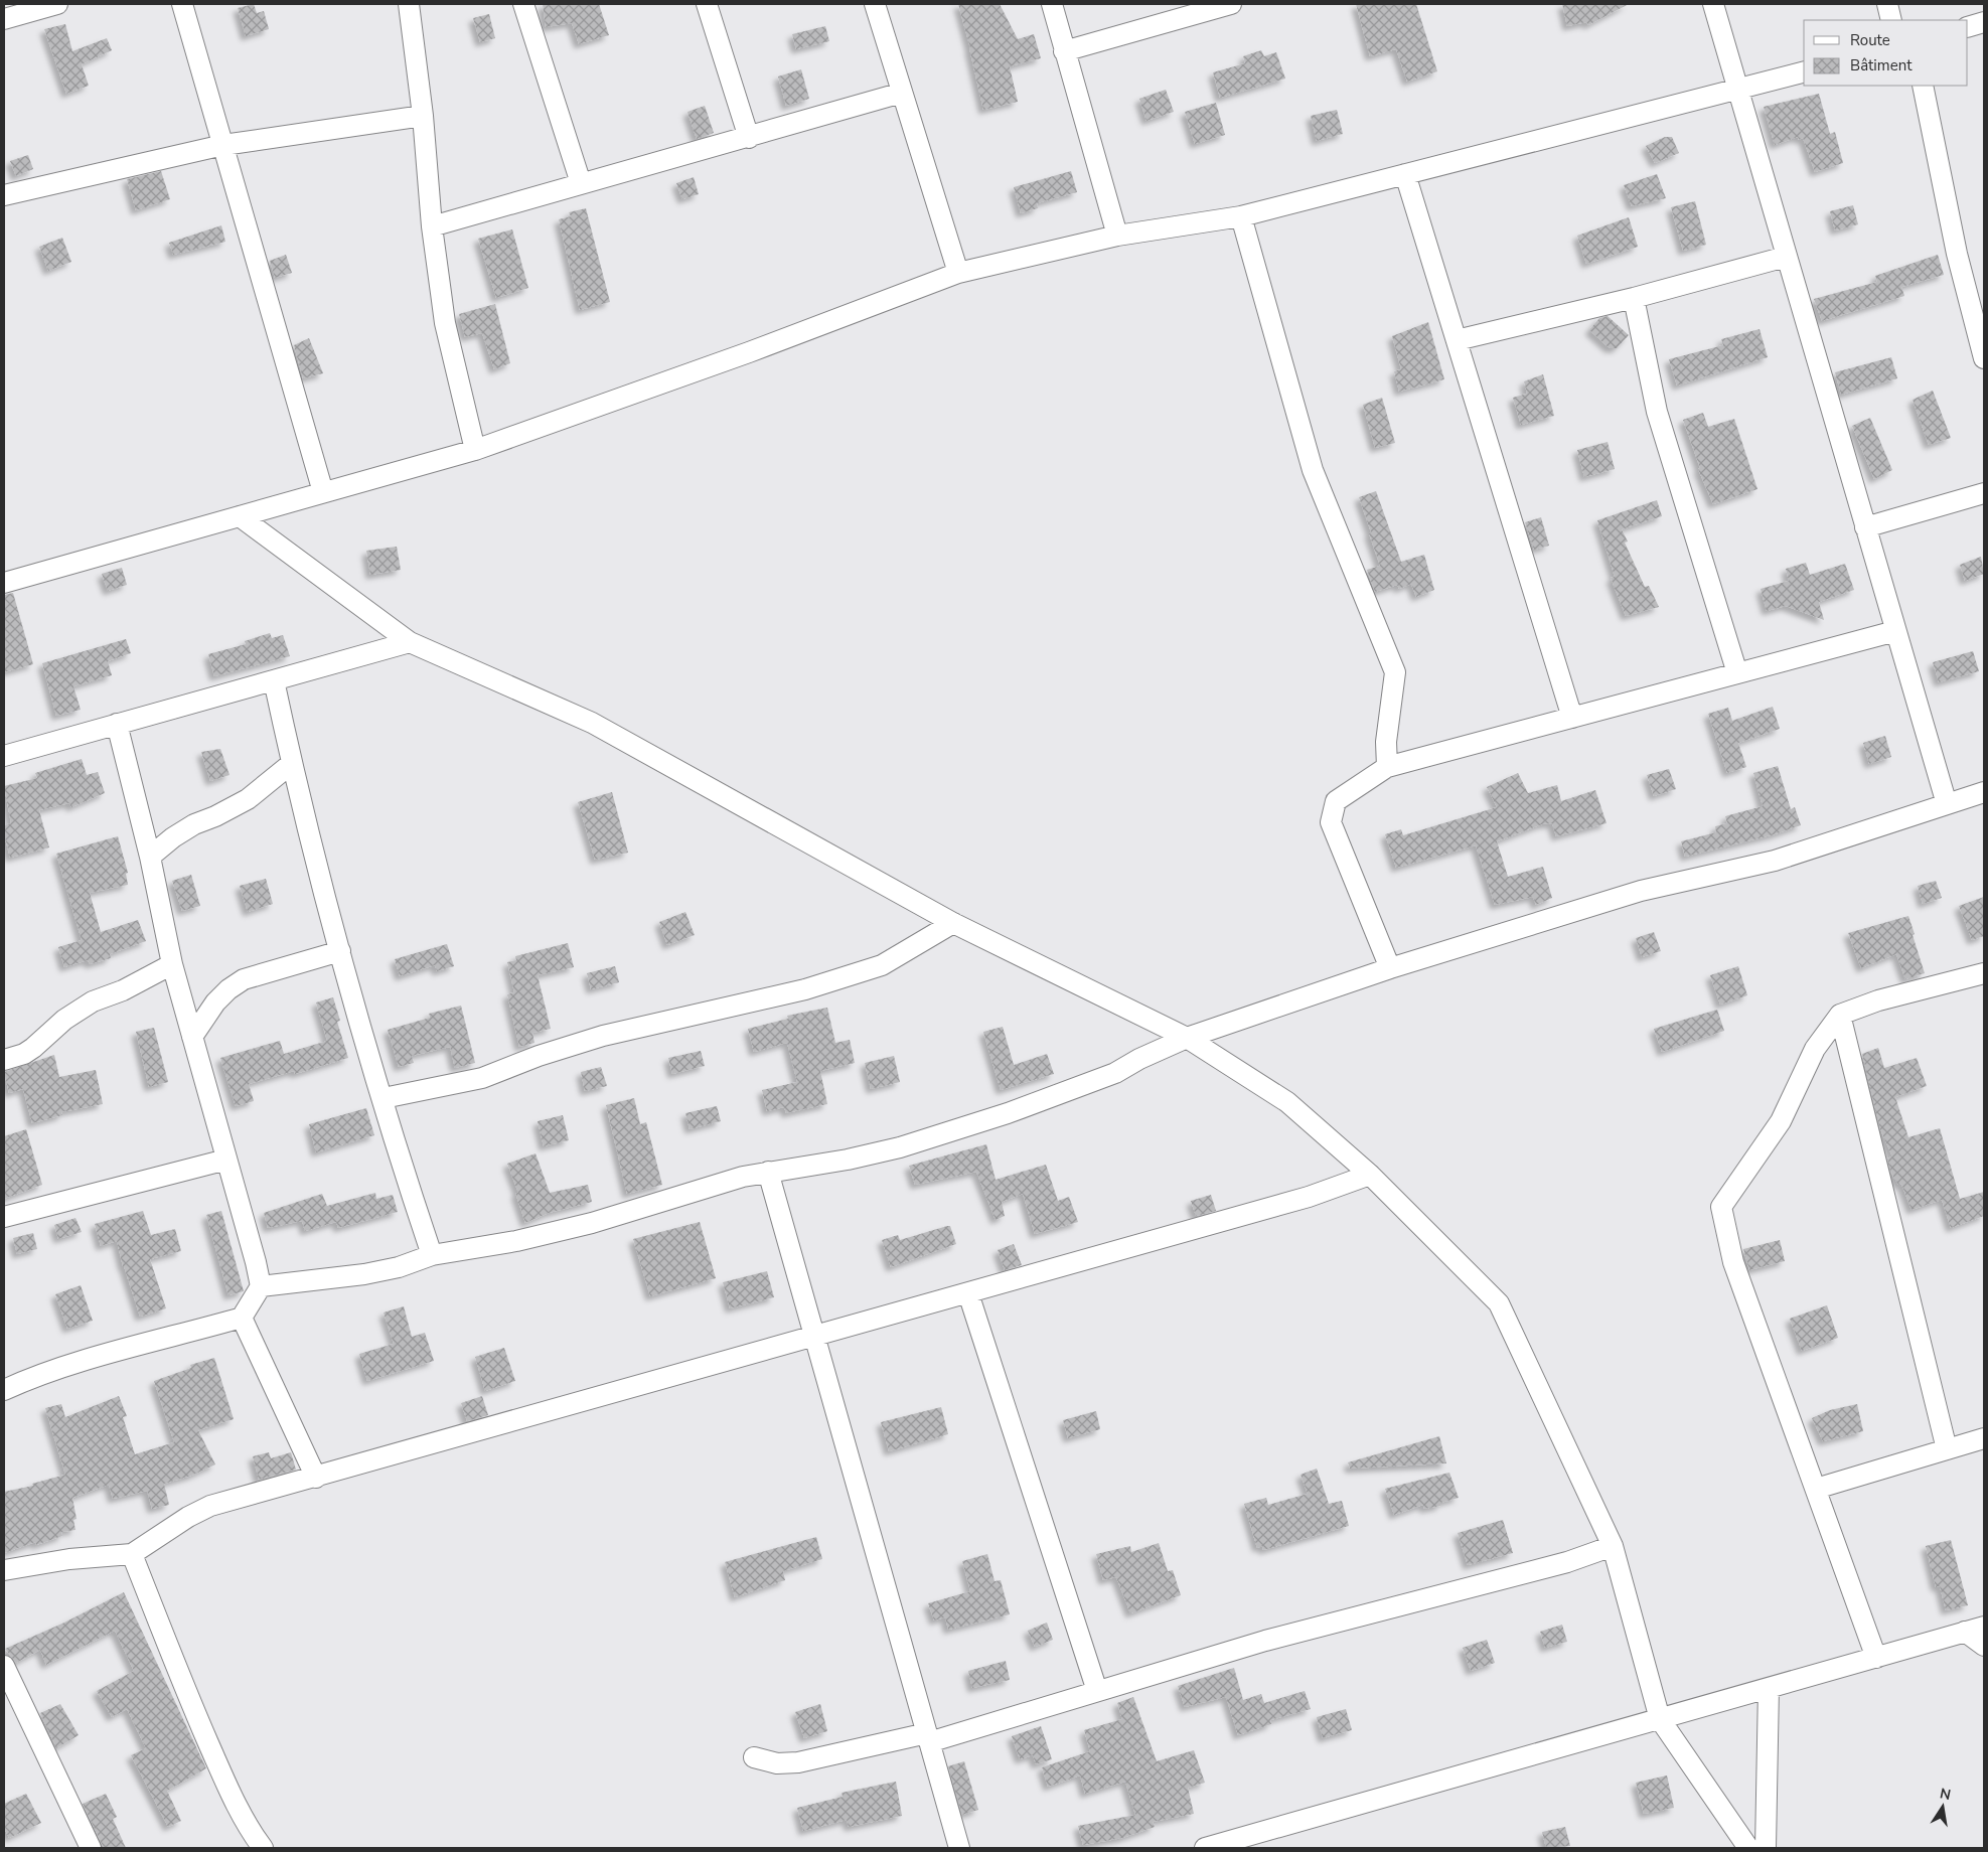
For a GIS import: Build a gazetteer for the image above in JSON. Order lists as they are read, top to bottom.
{
  "legend": ["Route", "Bâtiment"],
  "north": "top"
}
